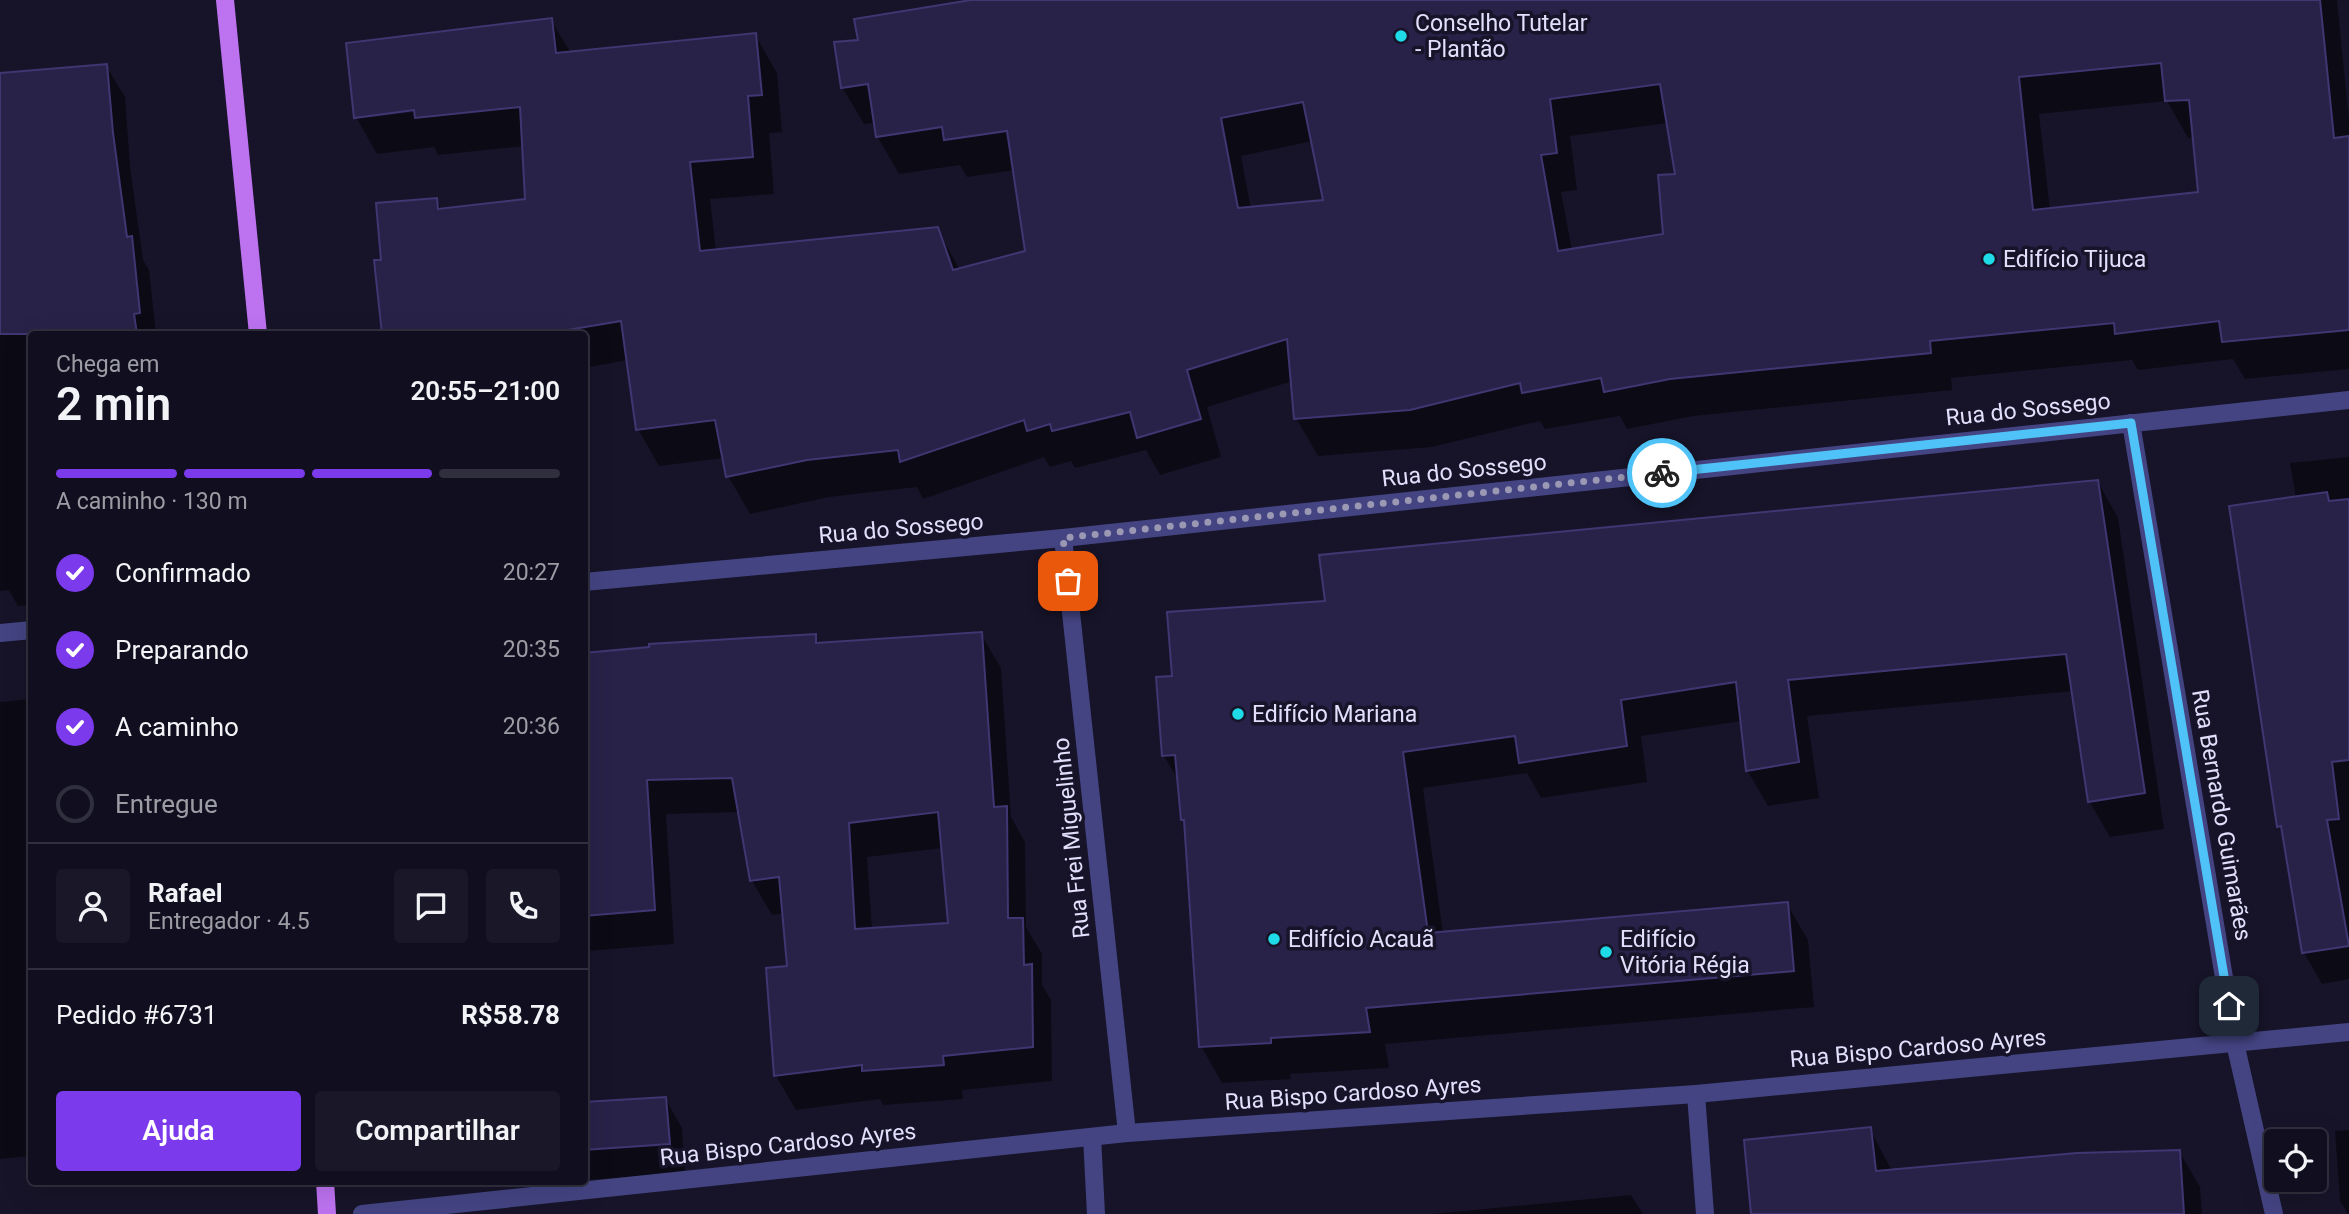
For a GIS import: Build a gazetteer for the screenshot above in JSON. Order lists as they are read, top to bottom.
{
  "streets": {
    "street": [
      "Rua do Sossego",
      "Rua Bernardo Guimarães",
      "Rua Frei Miguelinho",
      "Rua Bispo Cardoso Ayres"
    ]
  },
  "crossings": [
    ["Rua do Sossego", "Rua Bernardo Guimarães"],
    ["Rua do Sossego", "Rua Frei Miguelinho"],
    ["Rua Bernardo Guimarães", "Rua Bispo Cardoso Ayres"],
    ["Rua Frei Miguelinho", "Rua Bispo Cardoso Ayres"]
  ],
  "places": [
    "Conselho Tutelar - Plantão",
    "Edifício Tijuca",
    "Edifício Mariana",
    "Edifício Acauã",
    "Edifício Vitória Régia"
  ],
  "page": {
    "heading": ["2 min", "Chega em", "20:55–21:00"],
    "panel": [
      "Rafael",
      "Entregador · 4.5",
      "Pedido #6731",
      "R$58.78"
    ],
    "bar": "A caminho · 130 m",
    "list": [
      ["Confirmado", "20:27"],
      ["Preparando", "20:35"],
      ["A caminho", "20:36"],
      "Entregue"
    ],
    "buttons": ["Ajuda", "Compartilhar"]
  }
}
